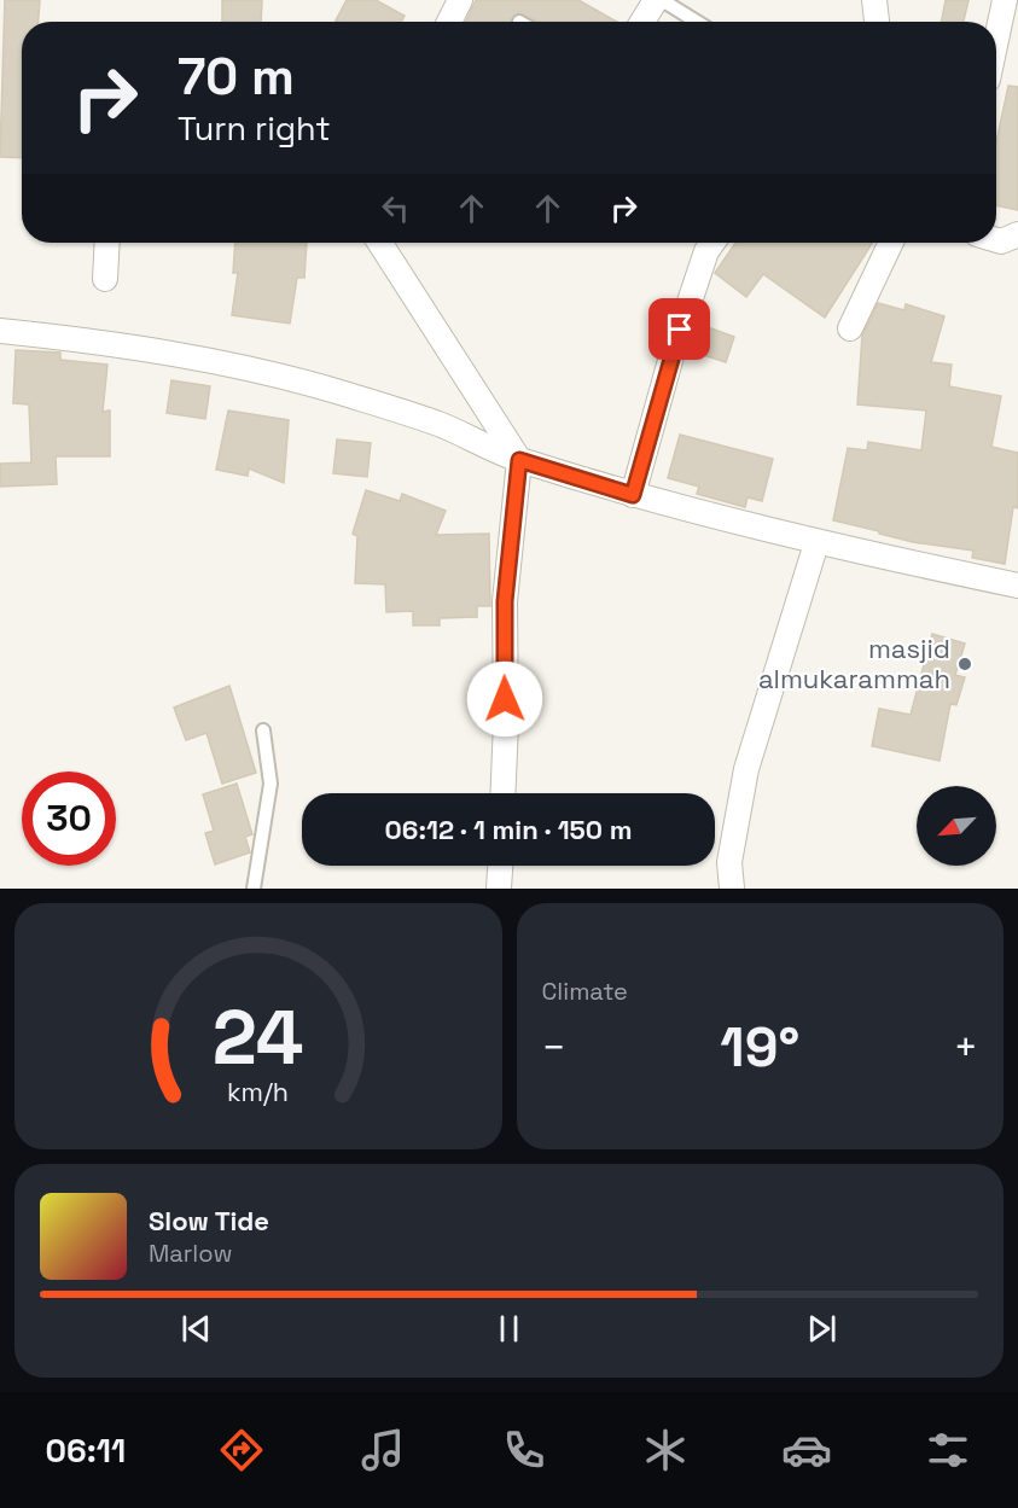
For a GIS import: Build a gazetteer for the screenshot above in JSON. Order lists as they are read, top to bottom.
{
  "places": ["masjid almukarammah"],
  "north": "bottom left",
  "page": {
    "turn": ["70 m", "Turn right"],
    "limit": "30",
    "trip": "06:12 · 1 min · 150 m",
    "tile": "Climate",
    "heat": ["−", "19°", "+"],
    "song": ["Slow Tide", "Marlow"],
    "tabs": "06:11",
    "gauge": ["24", "km/h"]
  }
}
